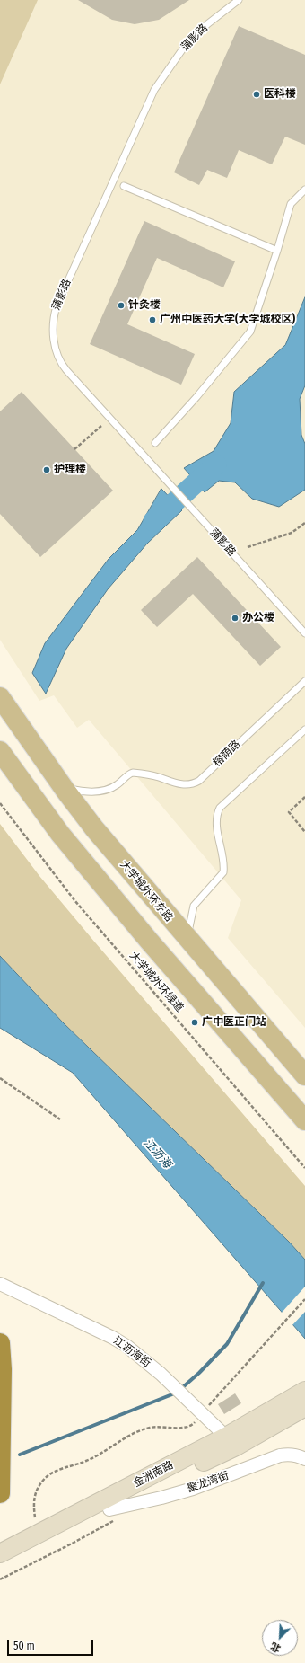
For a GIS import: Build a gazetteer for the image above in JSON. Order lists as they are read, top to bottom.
{
  "streets": {
    "main road": ["大学城外环东路", "金洲南路"],
    "street": ["江沥海街", "聚龙湾街"],
    "lane": ["蒲影路", "榕荫路"],
    "path": ["大学城外环绿道"]
  },
  "crossings": [
    ["榕荫路", "大学城外环东路"],
    ["江沥海街", "金洲南路"],
    ["金洲南路", "聚龙湾街"]
  ],
  "water": ["江沥海"],
  "places": [
    "医科楼",
    "针灸楼",
    "广州中医药大学(大学城校区)",
    "护理楼",
    "办公楼",
    "广中医正门站"
  ],
  "scale_bar": "50 m",
  "north": "bottom left"
}
